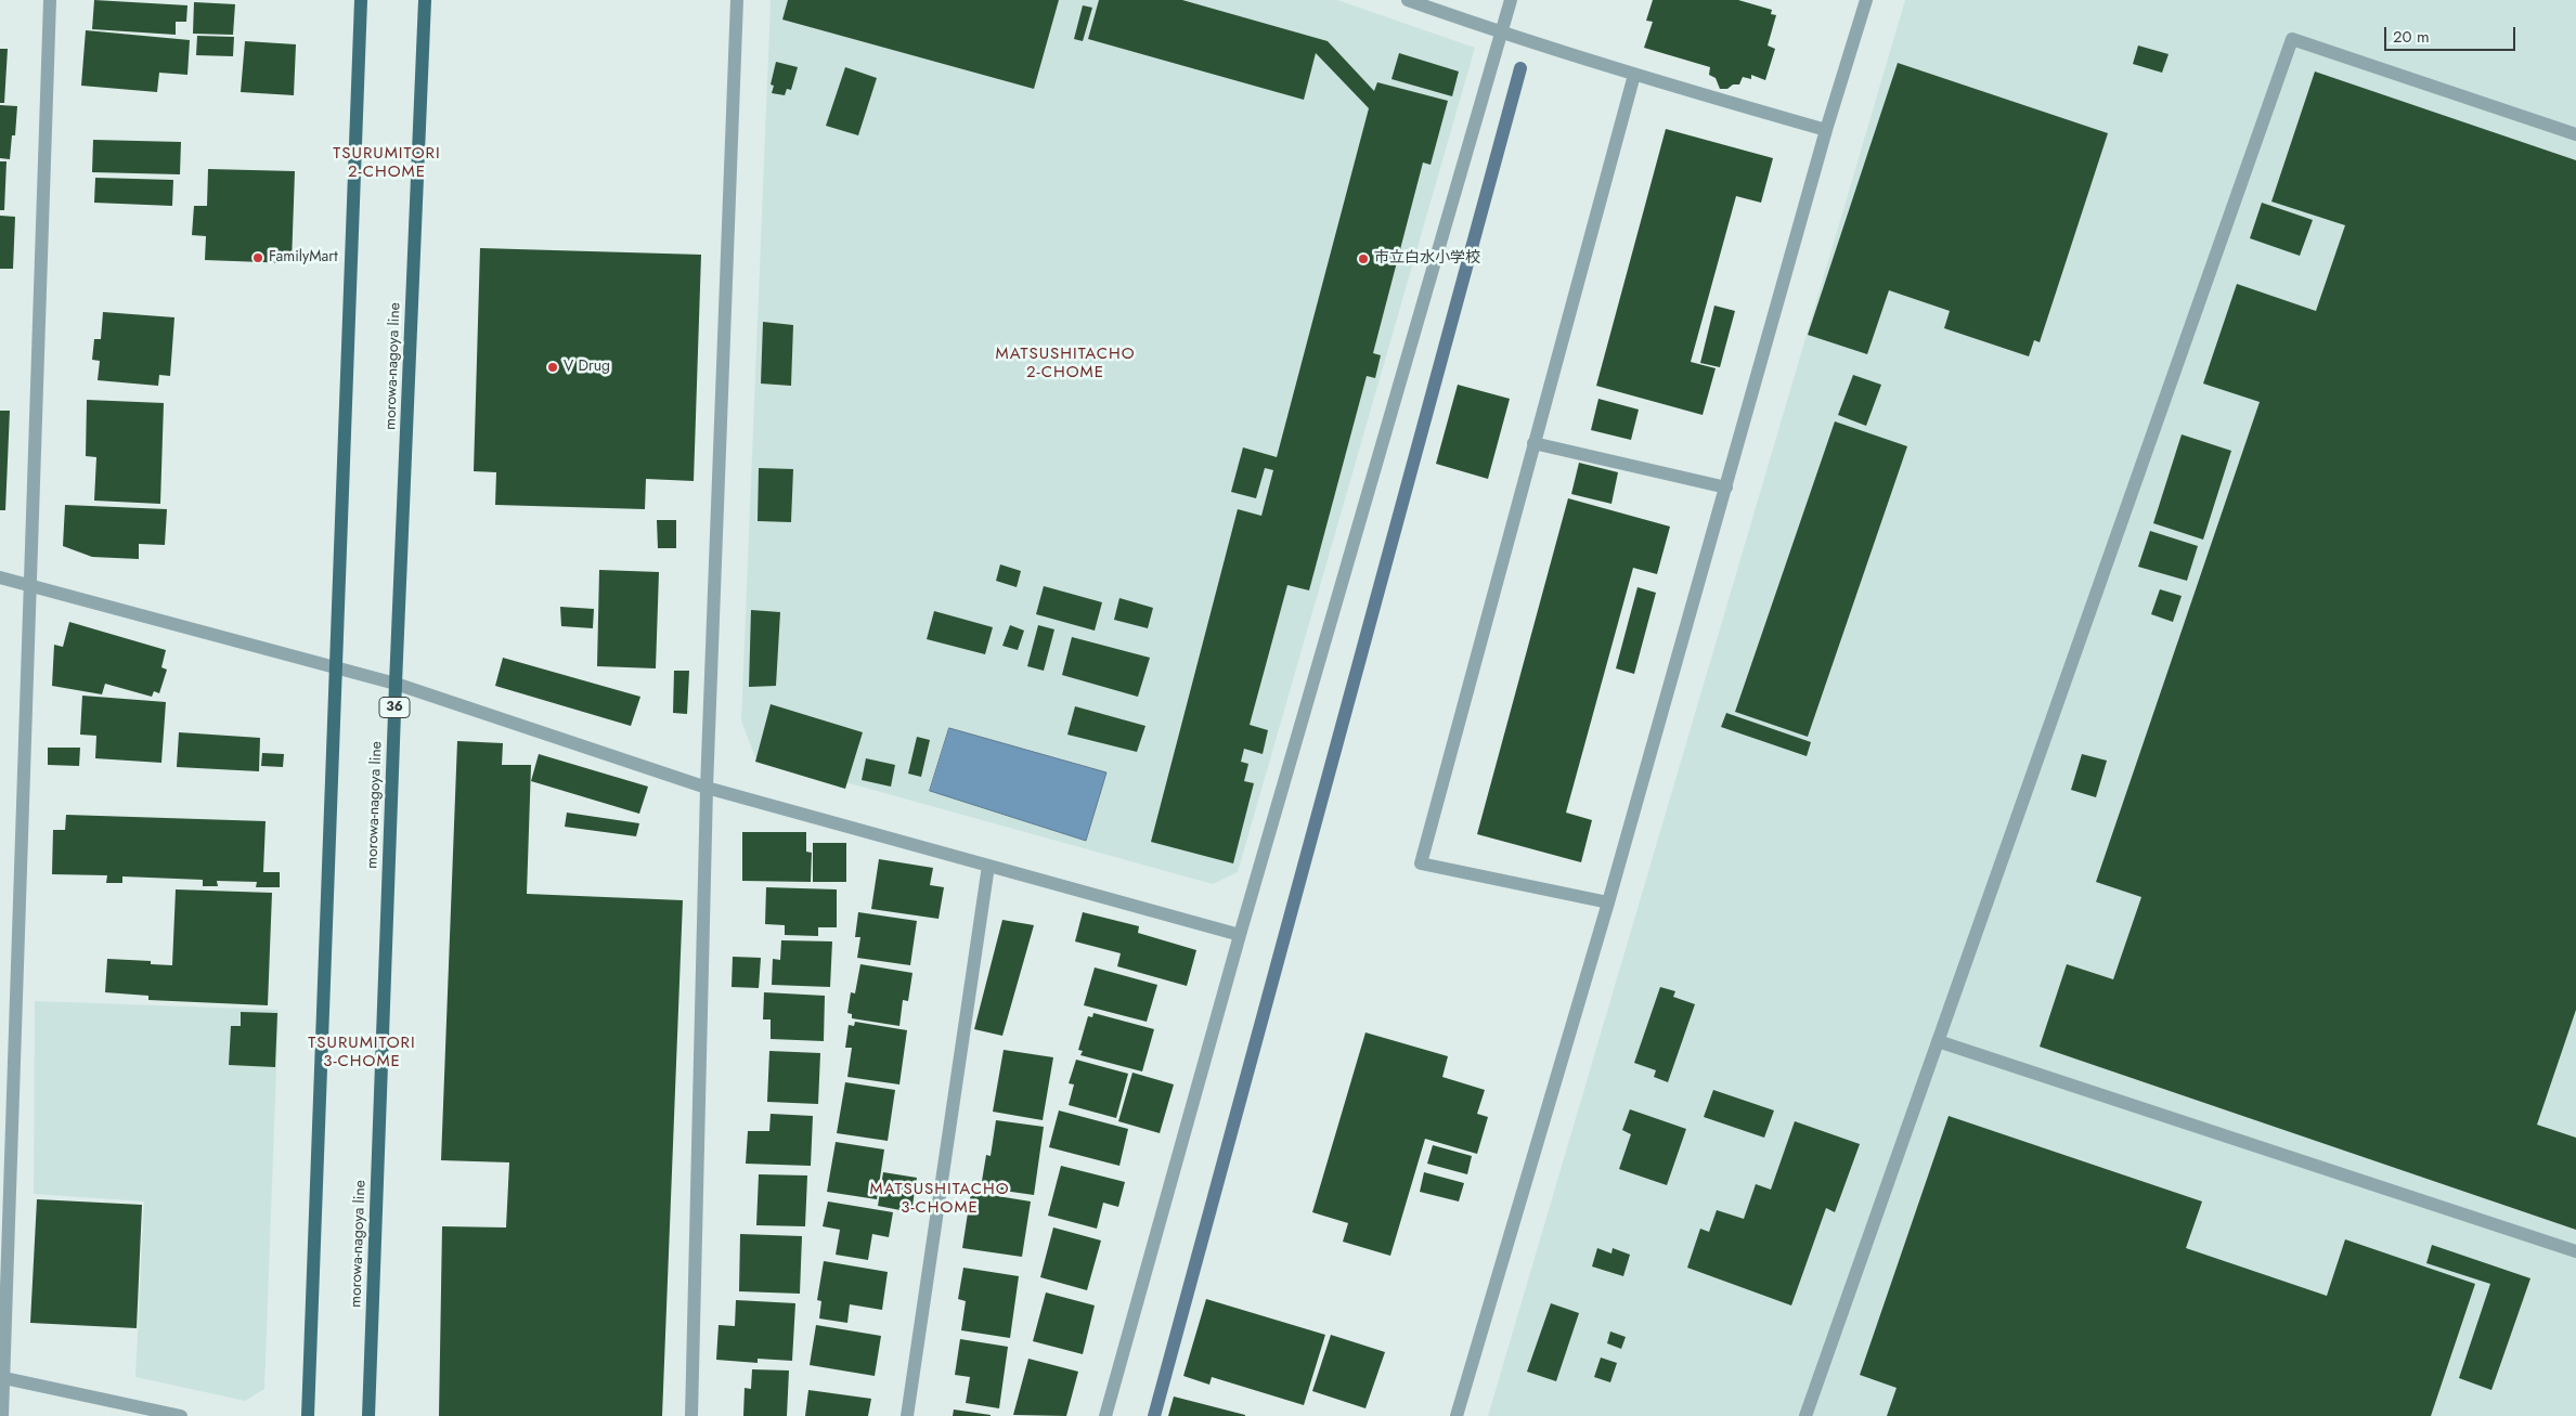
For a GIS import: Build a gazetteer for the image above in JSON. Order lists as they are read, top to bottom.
{
  "streets": {
    "main road": ["morowa-nagoya line", "36"]
  },
  "districts": [
    "TSURUMITORI 2-CHOME",
    "MATSUSHITACHO 2-CHOME",
    "TSURUMITORI 3-CHOME",
    "MATSUSHITACHO 3-CHOME"
  ],
  "places": ["FamilyMart", "市立白水小学校", "V Drug"],
  "scale_bar": "20 m"
}
